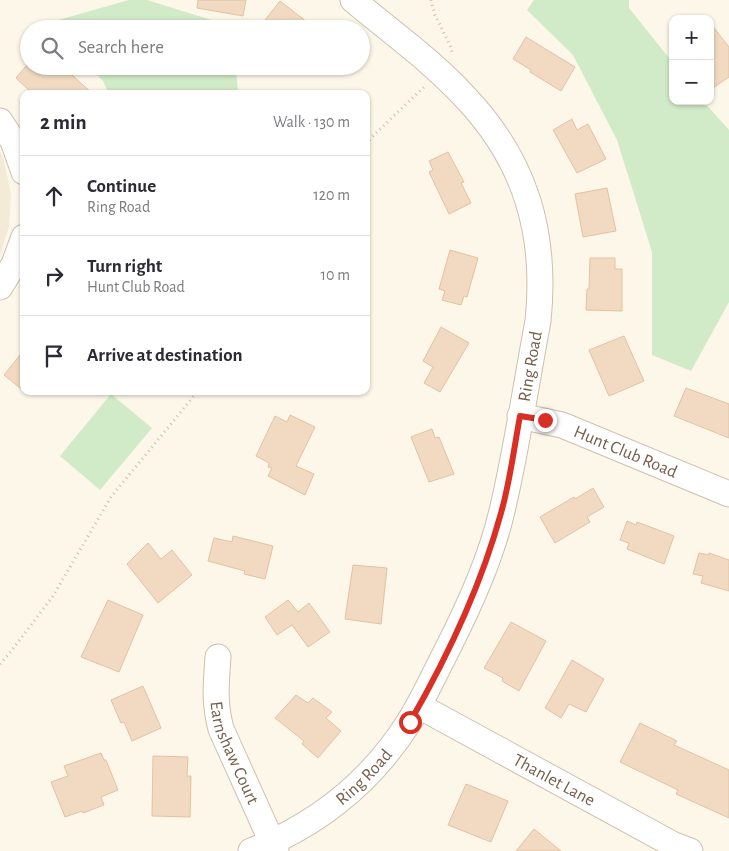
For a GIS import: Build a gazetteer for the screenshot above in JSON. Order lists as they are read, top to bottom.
{
  "streets": {
    "street": [
      "Ring Road",
      "Hunt Club Road",
      "Earnshaw Court",
      "Thanlet Lane"
    ]
  },
  "crossings": [
    ["Ring Road", "Hunt Club Road"],
    ["Ring Road", "Earnshaw Court"],
    ["Ring Road", "Thanlet Lane"]
  ],
  "page": {
    "map_buttons": ["+", "−"],
    "search": "Search here",
    "heading": ["2 min", "Walk · 130 m"],
    "list": [
      ["Continue", "Ring Road", "120 m"],
      ["Turn right", "Hunt Club Road", "10 m"],
      "Arrive at destination"
    ]
  }
}
